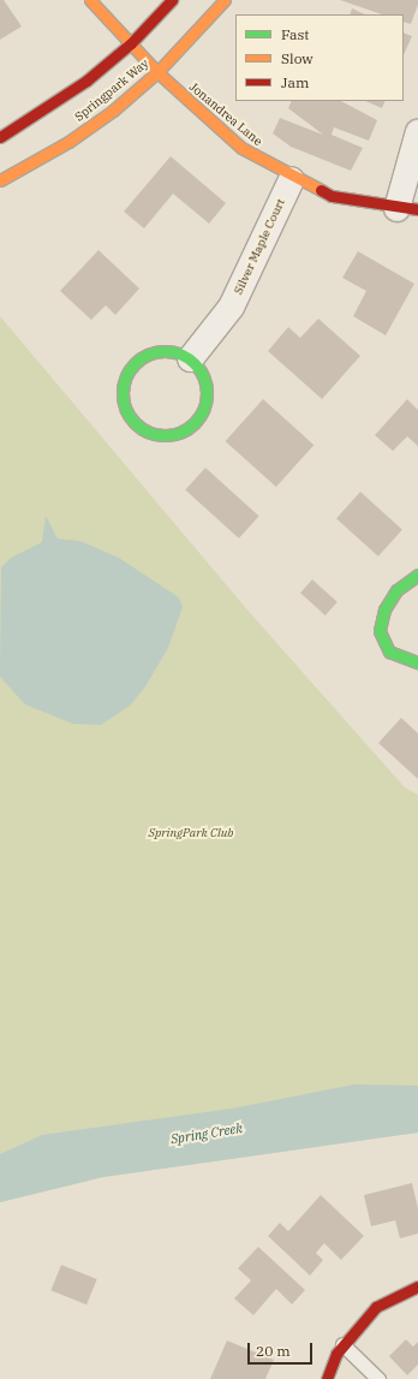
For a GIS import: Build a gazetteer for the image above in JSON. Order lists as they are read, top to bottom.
{
  "streets": {
    "street": ["Springpark Way", "Jonandrea Lane", "Silver Maple Court"]
  },
  "crossings": [
    ["Springpark Way", "Jonandrea Lane"],
    ["Jonandrea Lane", "Silver Maple Court"]
  ],
  "water": ["Spring Creek"],
  "parks": ["SpringPark Club"],
  "legend": ["Fast", "Slow", "Jam"],
  "scale_bar": "20 m"
}
